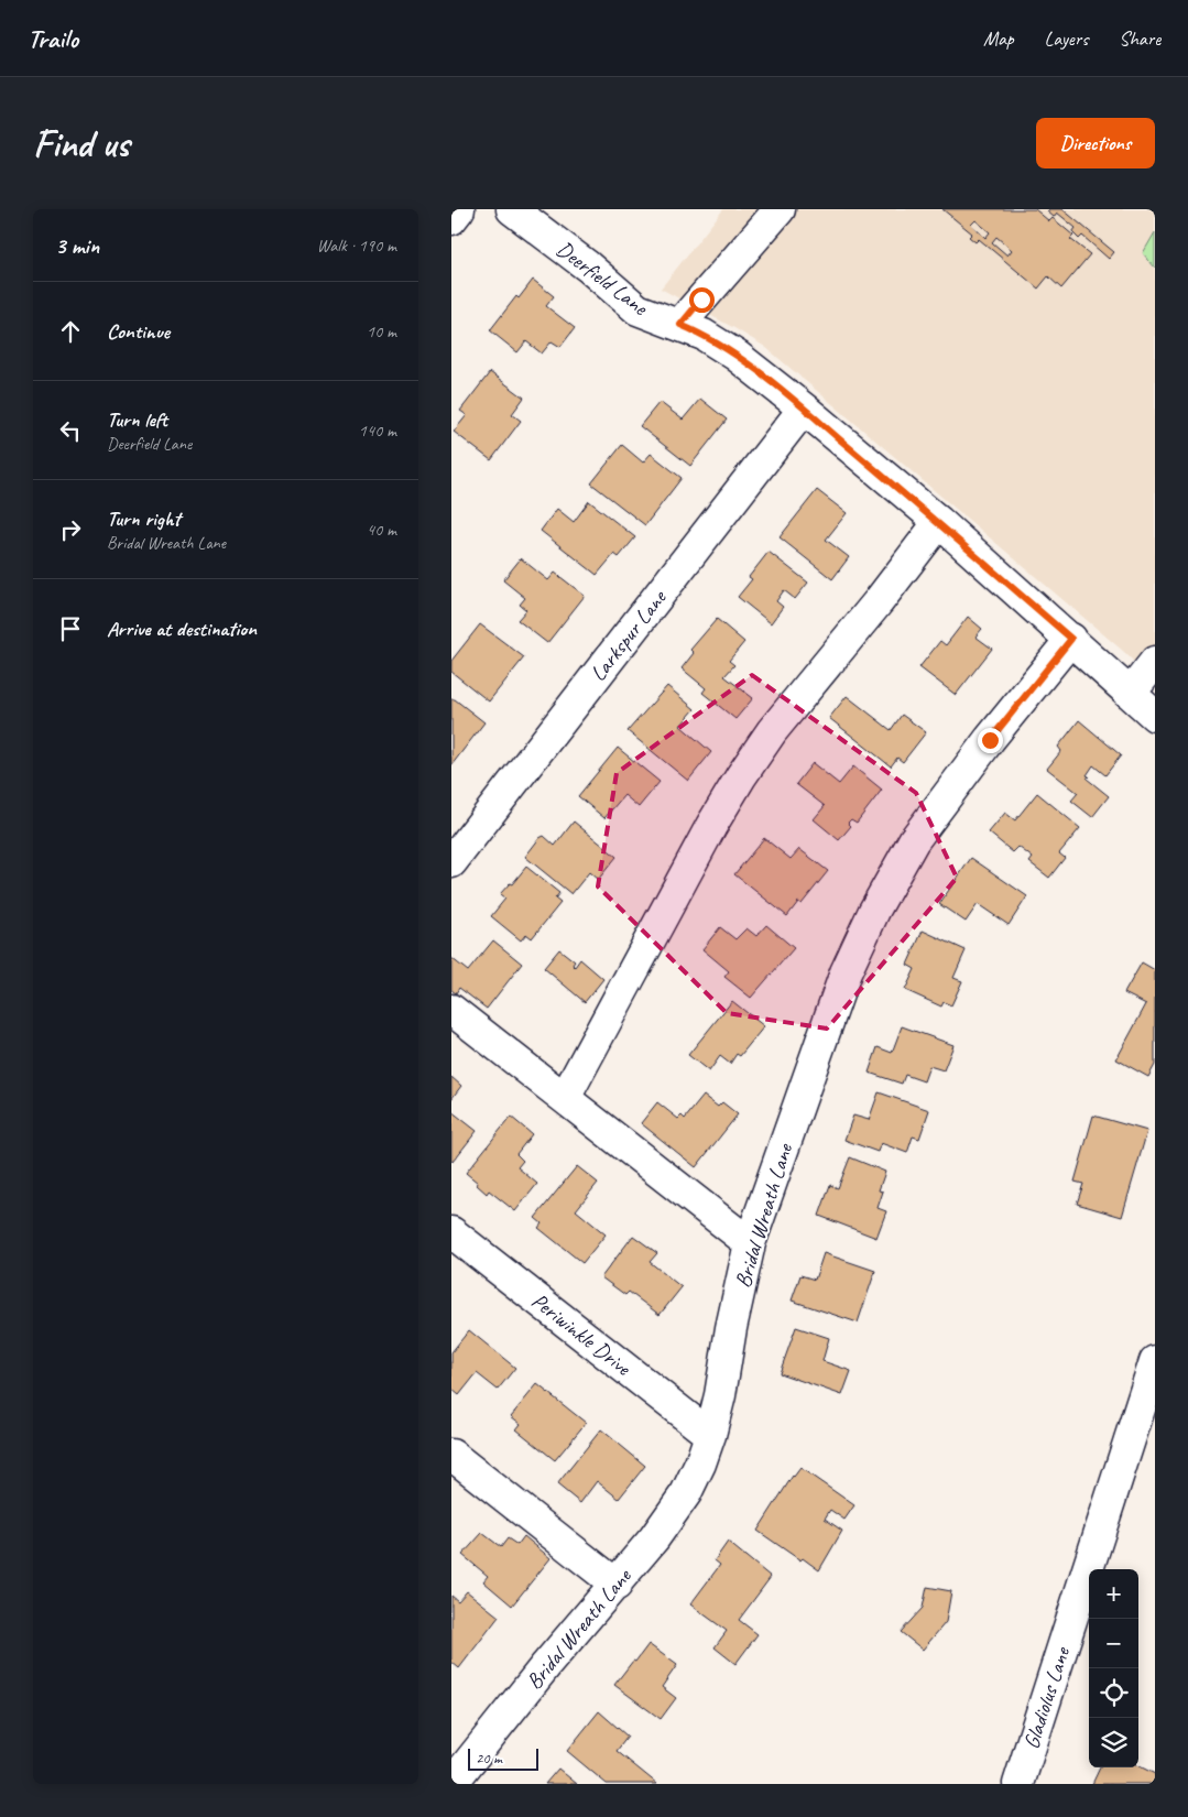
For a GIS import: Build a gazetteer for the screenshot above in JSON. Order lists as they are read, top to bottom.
{
  "streets": {
    "street": [
      "Deerfield Lane",
      "Larkspur Lane",
      "Bridal Wreath Lane",
      "Periwinkle Drive",
      "Gladiolus Lane"
    ]
  },
  "crossings": [
    ["Deerfield Lane", "Larkspur Lane"],
    ["Deerfield Lane", "Bridal Wreath Lane"],
    ["Bridal Wreath Lane", "Periwinkle Drive"]
  ],
  "scale_bar": "20 m",
  "page": {
    "header": "Trailo",
    "nav": ["Map", "Layers", "Share"],
    "buttons": "Directions",
    "title": "Find us",
    "heading": ["3 min", "Walk · 190 m"],
    "list": [
      ["Continue", "10 m"],
      ["Turn left", "Deerfield Lane", "140 m"],
      ["Turn right", "Bridal Wreath Lane", "40 m"],
      "Arrive at destination"
    ],
    "map_buttons": ["+", "−"],
    "scale": "20 m"
  }
}
